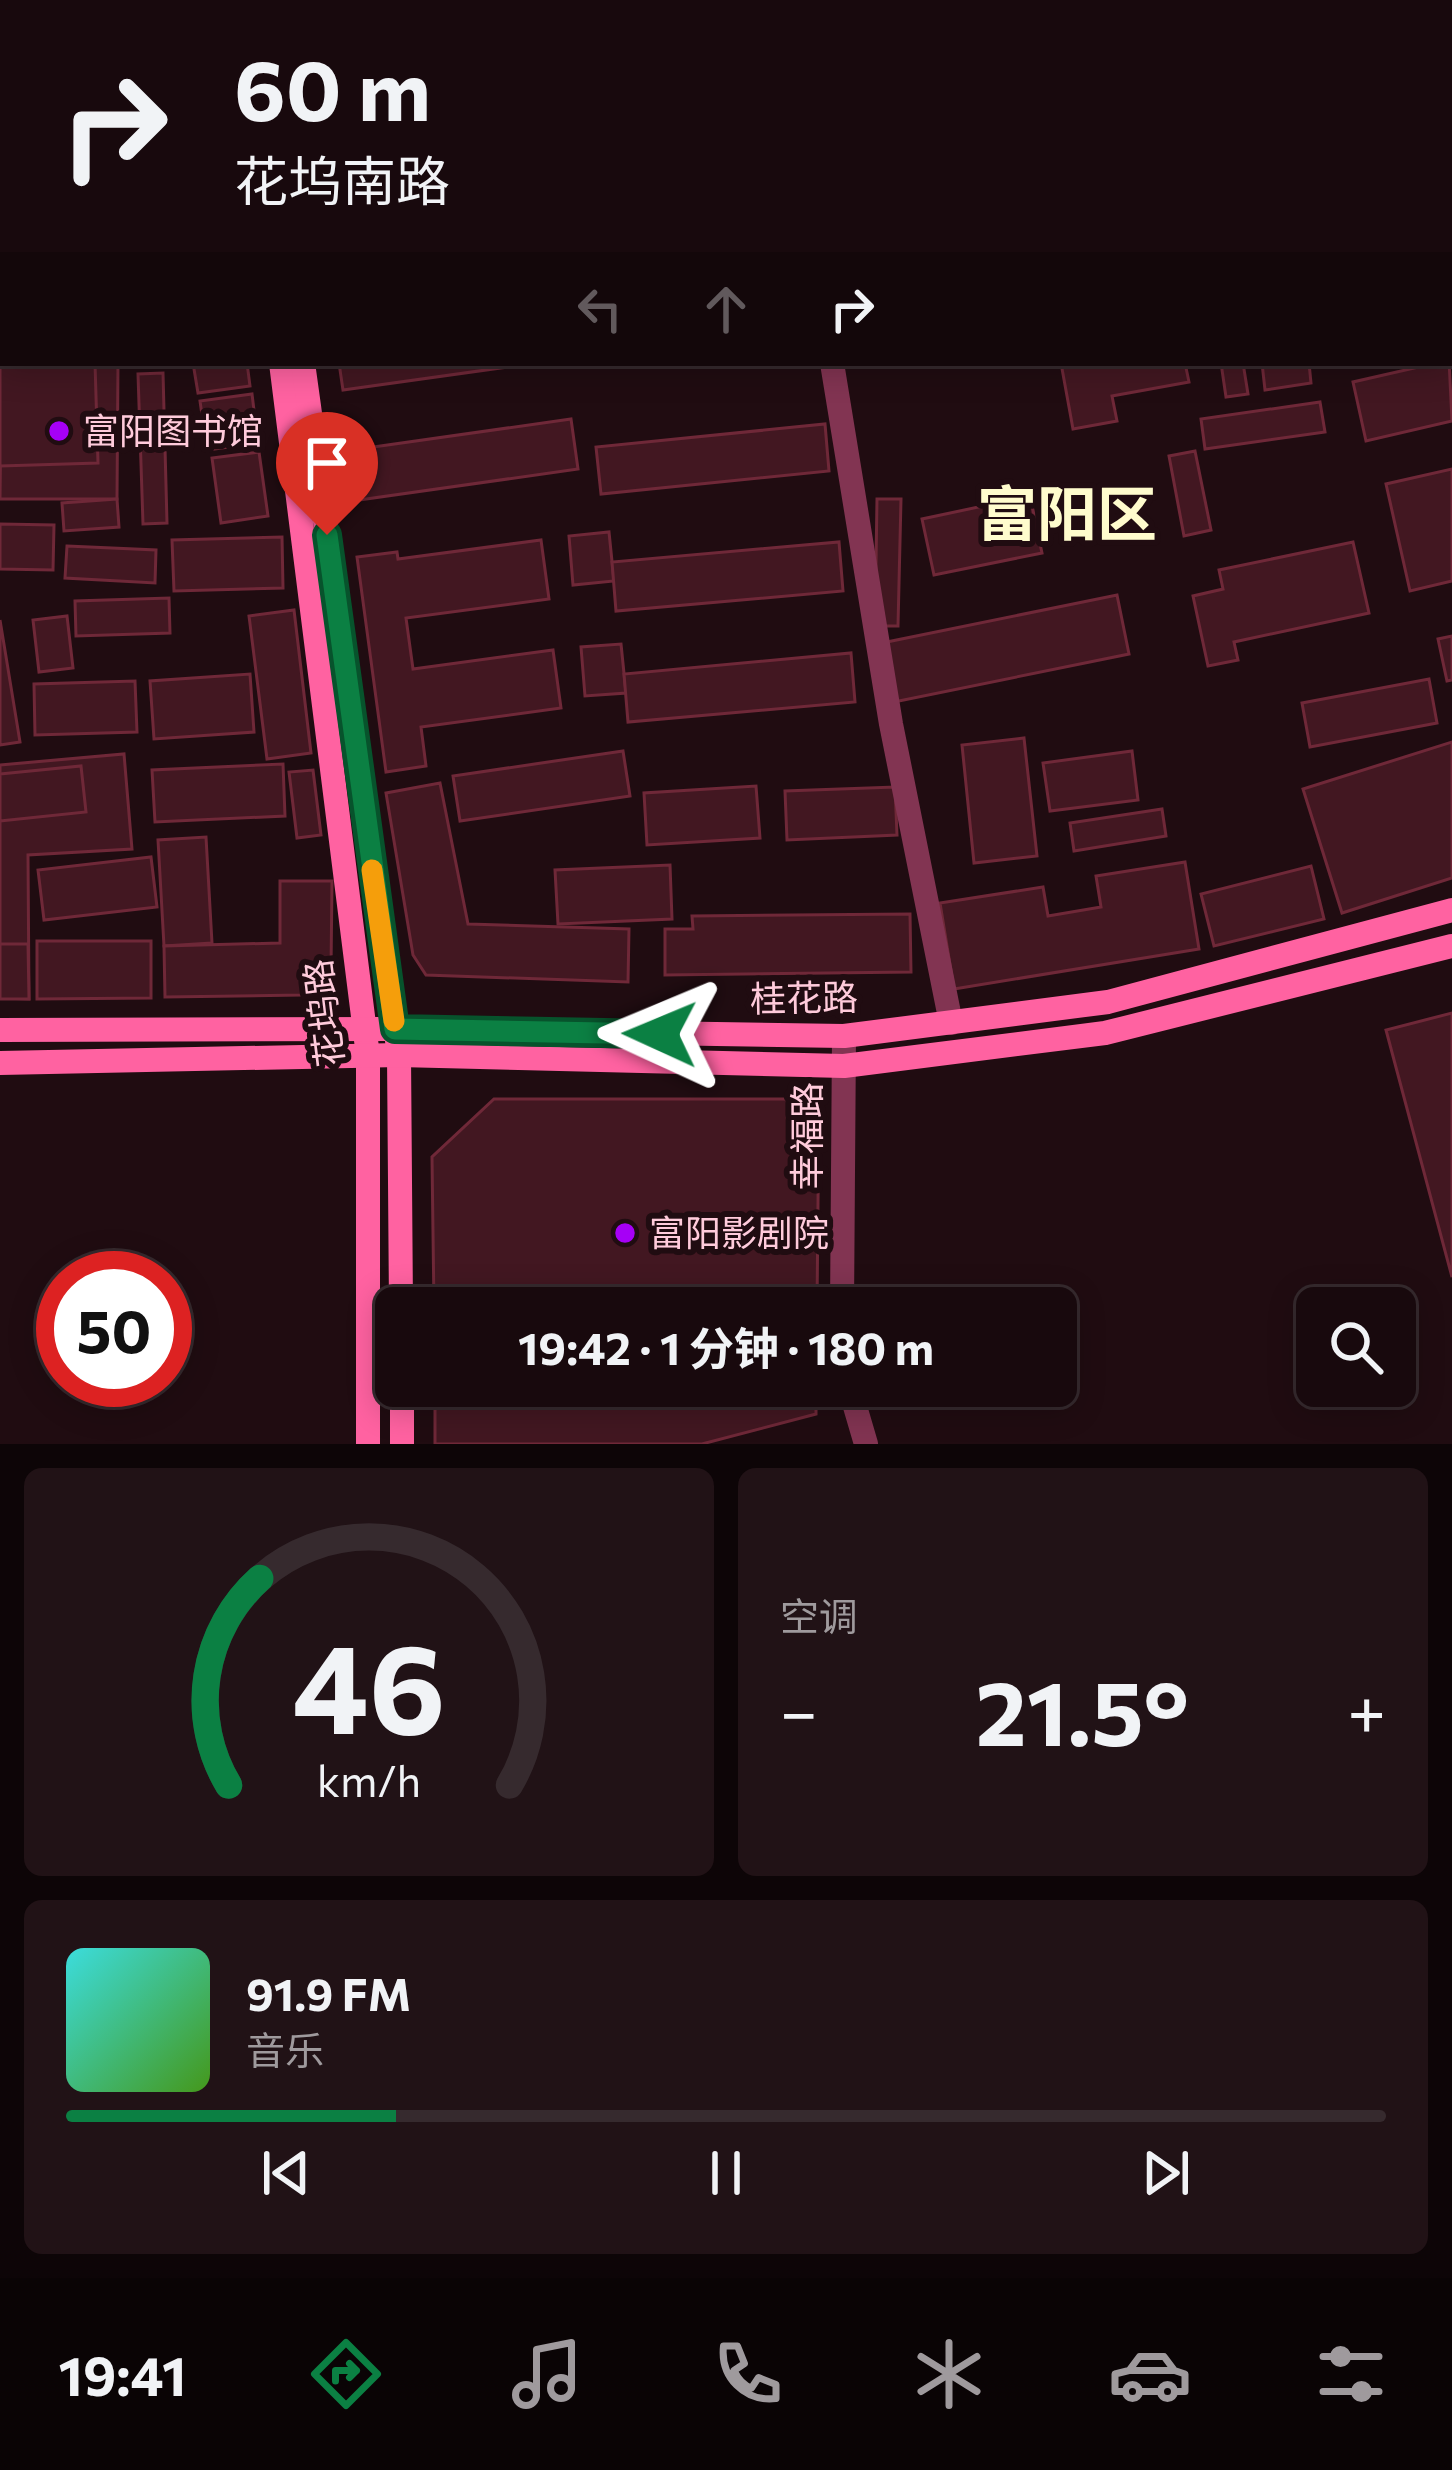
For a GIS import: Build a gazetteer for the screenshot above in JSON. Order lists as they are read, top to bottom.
{
  "streets": {
    "main road": ["桂花路", "花坞路"],
    "street": ["幸福路"]
  },
  "crossings": [
    ["桂花路", "花坞路"],
    ["桂花路", "幸福路"]
  ],
  "districts": ["富阳区"],
  "places": ["富阳图书馆", "富阳影剧院"],
  "page": {
    "turn": ["60 m", "花坞南路"],
    "limit": "50",
    "trip": "19:42 · 1 分钟 · 180 m",
    "tile": "空调",
    "heat": ["−", "21.5°", "+"],
    "song": ["91.9 FM", "音乐"],
    "tabs": "19:41",
    "gauge": ["46", "km/h"]
  }
}
